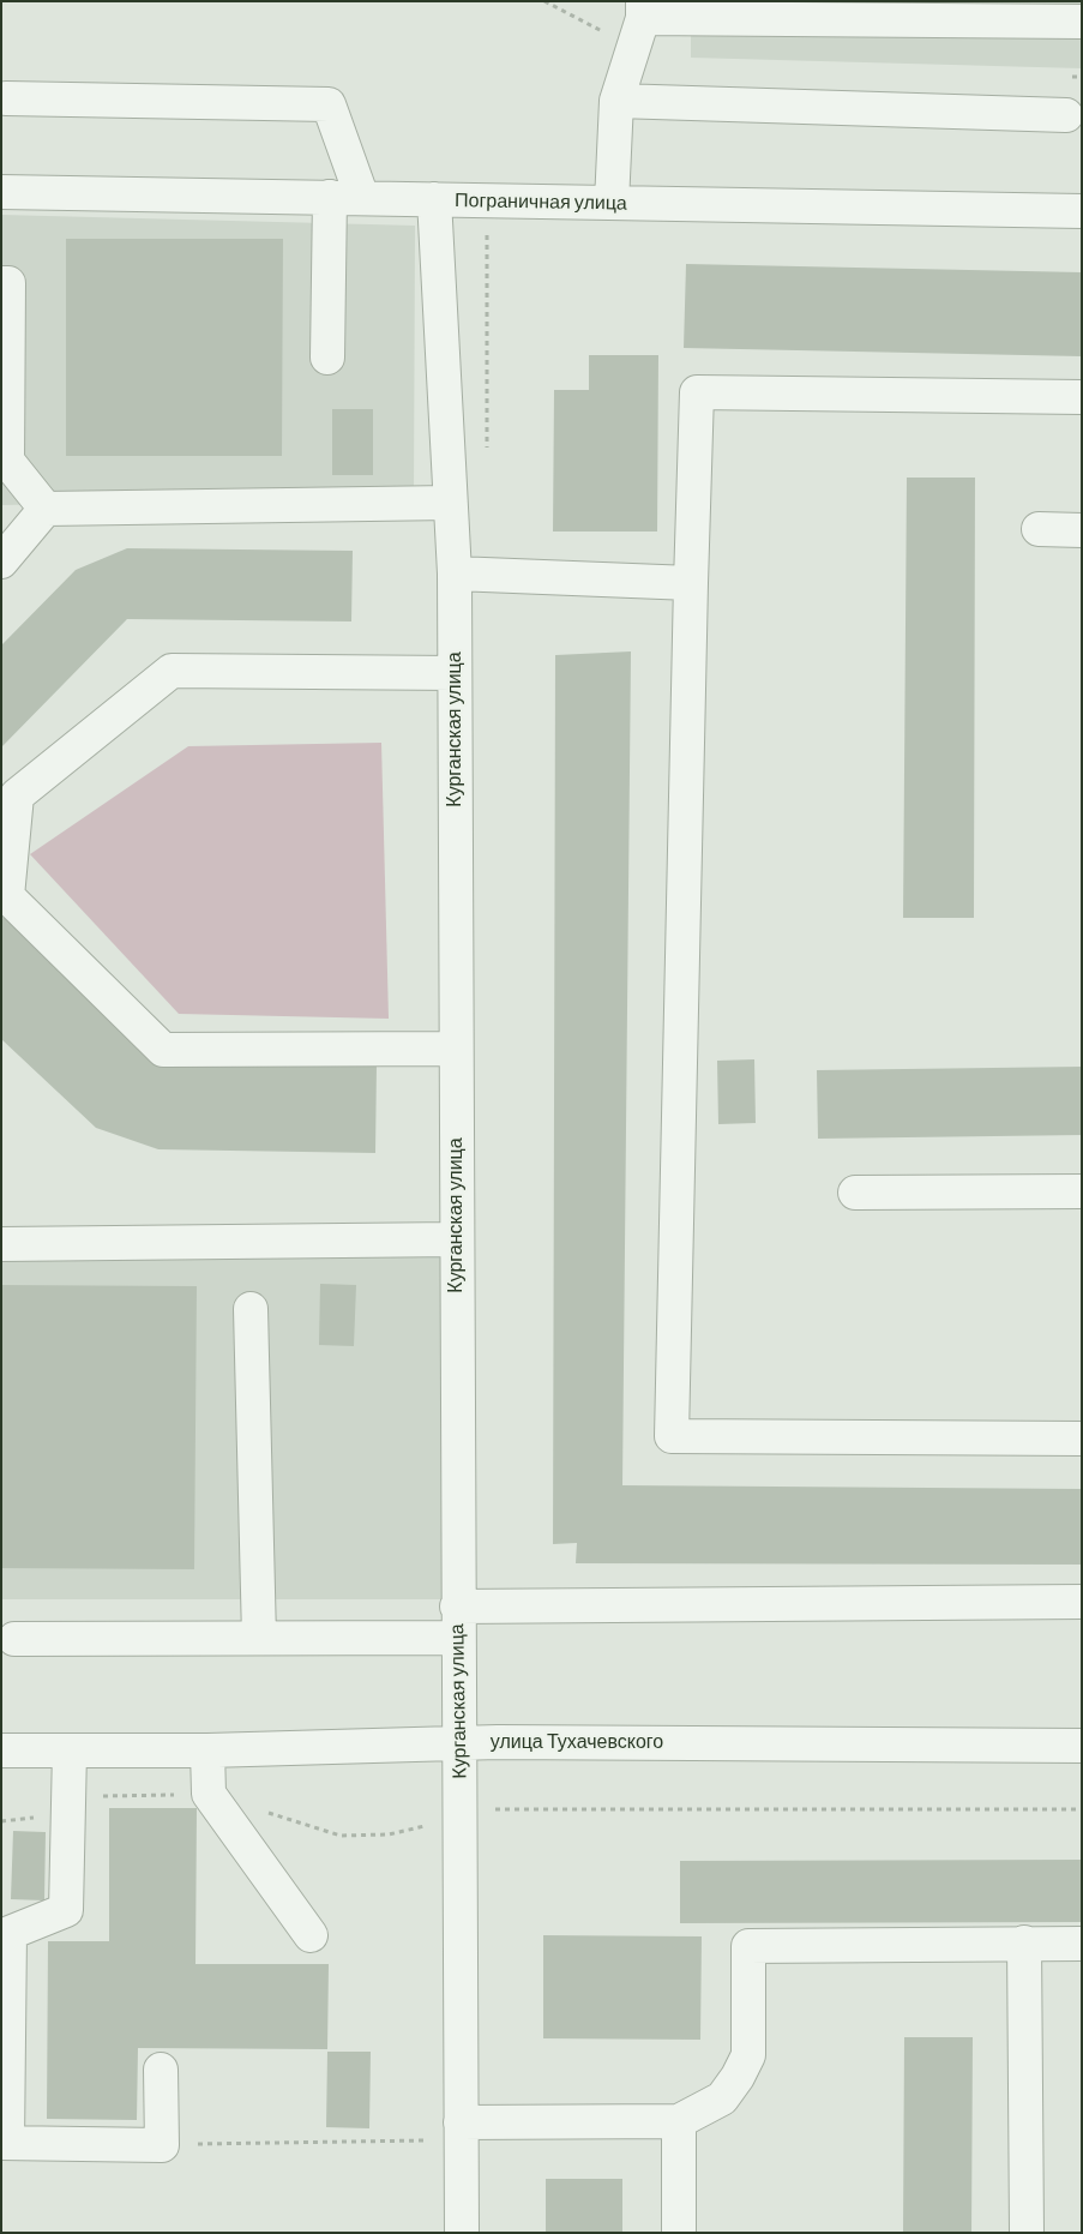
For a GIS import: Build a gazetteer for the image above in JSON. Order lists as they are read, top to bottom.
{
  "streets": {
    "street": ["Пограничная улица", "Курганская улица", "улица Тухачевского"]
  },
  "crossings": [
    ["Пограничная улица", "Курганская улица"],
    ["Курганская улица", "улица Тухачевского"]
  ]
}
